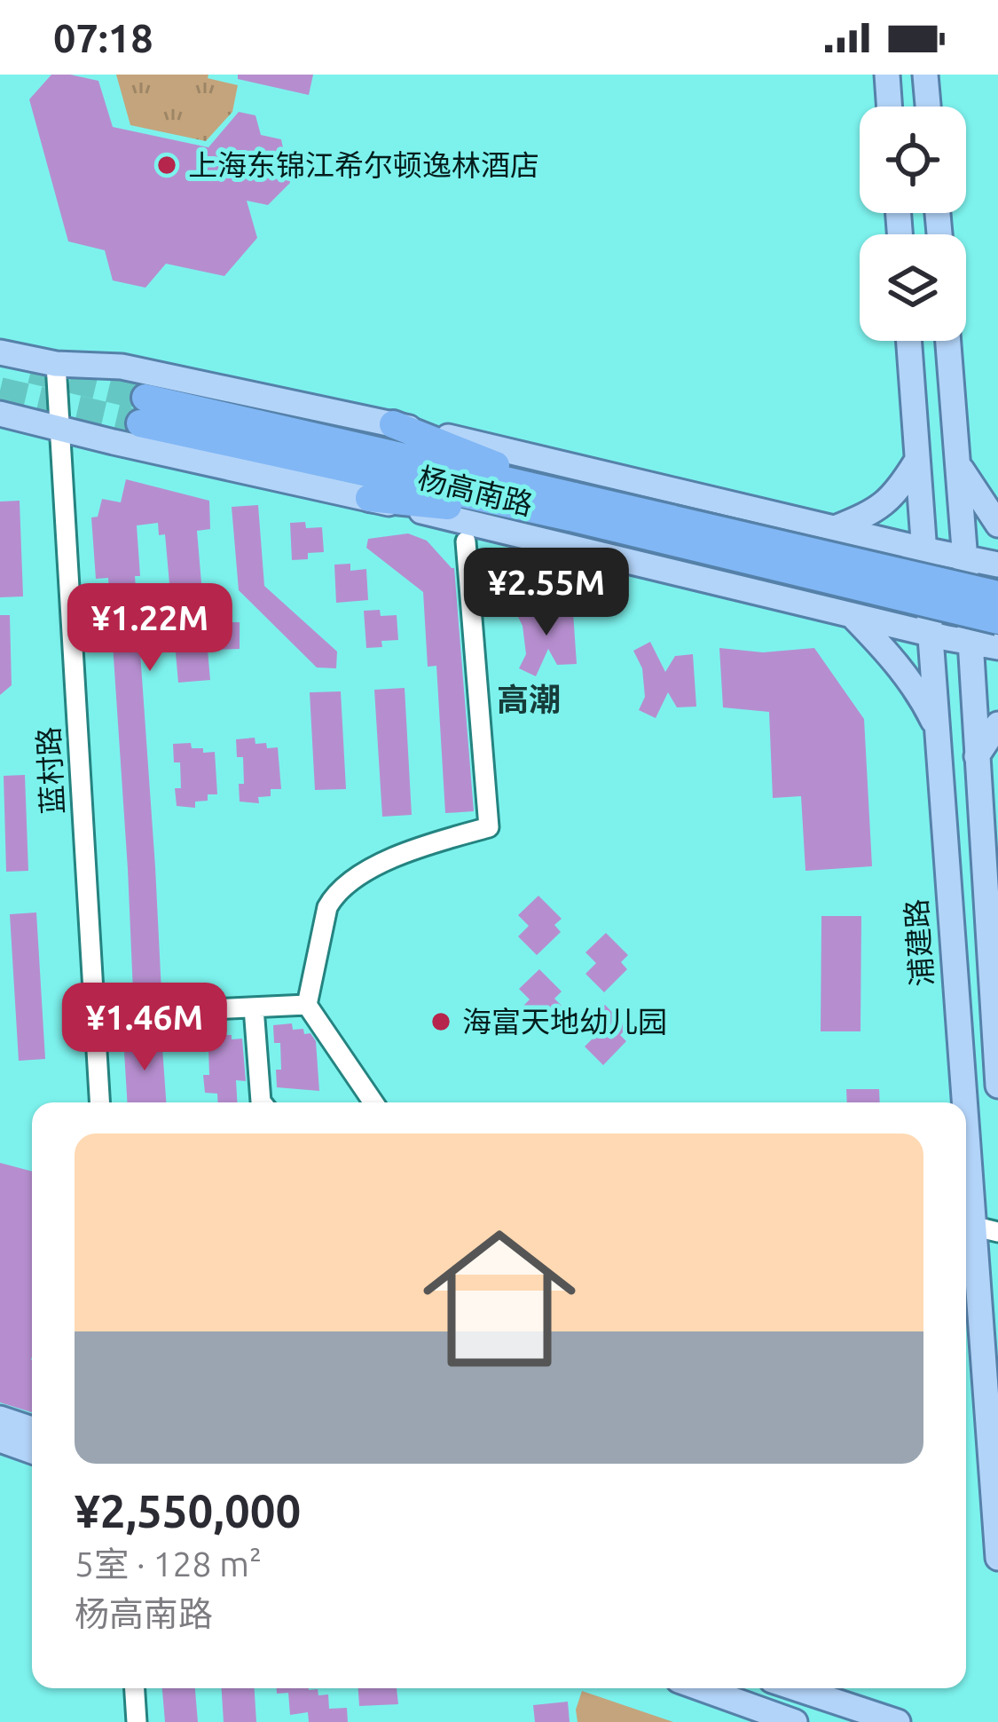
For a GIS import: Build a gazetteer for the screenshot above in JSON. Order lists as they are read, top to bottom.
{
  "streets": {
    "highway": ["杨高南路"],
    "main road": ["浦建路"],
    "street": ["蓝村路"]
  },
  "crossings": [
    ["杨高南路", "蓝村路"],
    ["杨高南路", "浦建路"]
  ],
  "districts": ["高潮"],
  "places": ["上海东锦江希尔顿逸林酒店", "海富天地幼儿园"],
  "page": {
    "status": "07:18",
    "price": ["¥2.55M", "¥1.22M", "¥1.46M"],
    "list": [
      {
        "name": "¥2,550,000",
        "note": "5室 · 128 m² · 杨高南路"
      }
    ]
  }
}
